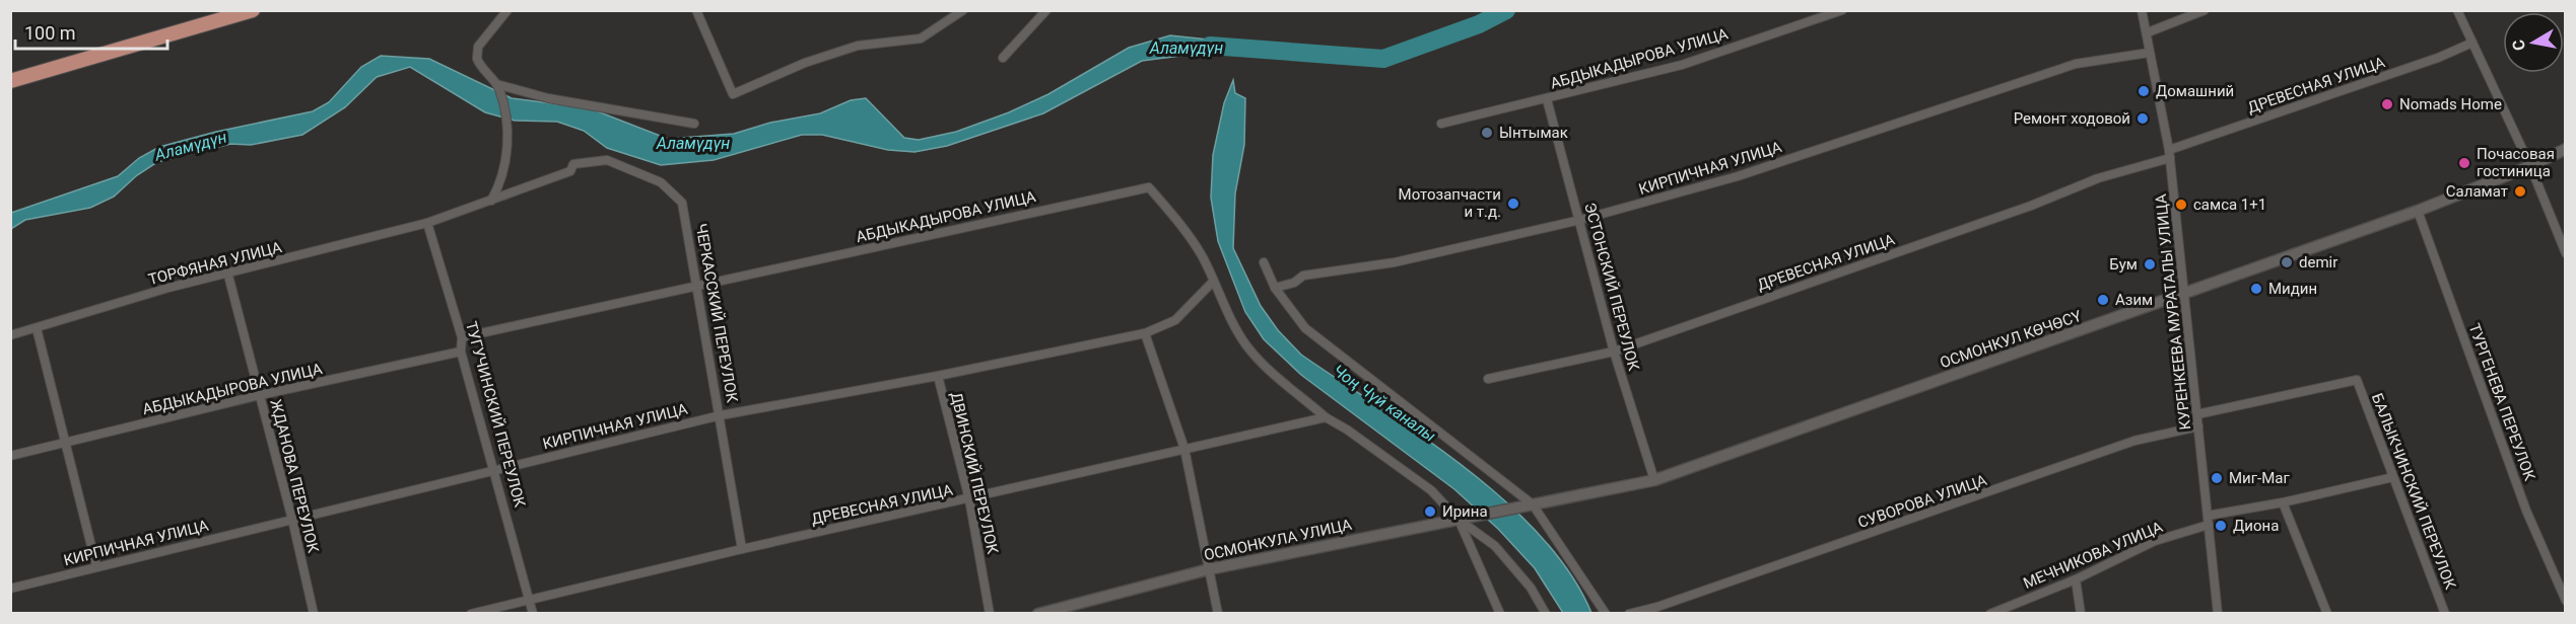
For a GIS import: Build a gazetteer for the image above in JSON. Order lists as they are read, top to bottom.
{
  "streets": {
    "street": [
      "АБДЫКАДЫРОВА УЛИЦА",
      "ДРЕВЕСНАЯ УЛИЦА",
      "КИРПИЧНАЯ УЛИЦА",
      "ТОРФЯНАЯ УЛИЦА",
      "ЭСТОНСКИЙ ПЕРЕУЛОК",
      "КУРЕНКЕЕВА МУРАТАЛЫ УЛИЦА",
      "ЧЕРКАССКИЙ ПЕРЕУЛОК",
      "ОСМОНКУЛ КӨЧӨСҮ",
      "ТУРГЕНЕВА ПЕРЕУЛОК",
      "ТУГУЧИНСКИЙ ПЕРЕУЛОК",
      "ДВИНСКИЙ ПЕРЕУЛОК",
      "ЖДАНОВА ПЕРЕУЛОК",
      "БАЛЫКЧИНСКИЙ ПЕРЕУЛОК",
      "СУВОРОВА УЛИЦА",
      "ОСМОНКУЛА УЛИЦА",
      "МЕЧНИКОВА УЛИЦА"
    ]
  },
  "crossings": [
    ["АБДЫКАДЫРОВА УЛИЦА", "ДРЕВЕСНАЯ УЛИЦА"],
    ["АБДЫКАДЫРОВА УЛИЦА", "КИРПИЧНАЯ УЛИЦА"],
    ["АБДЫКАДЫРОВА УЛИЦА", "ЭСТОНСКИЙ ПЕРЕУЛОК"],
    ["АБДЫКАДЫРОВА УЛИЦА", "ЧЕРКАССКИЙ ПЕРЕУЛОК"],
    ["АБДЫКАДЫРОВА УЛИЦА", "ТУГУЧИНСКИЙ ПЕРЕУЛОК"],
    ["АБДЫКАДЫРОВА УЛИЦА", "ЖДАНОВА ПЕРЕУЛОК"],
    ["АБДЫКАДЫРОВА УЛИЦА", "ОСМОНКУЛА УЛИЦА"],
    ["ДРЕВЕСНАЯ УЛИЦА", "ЭСТОНСКИЙ ПЕРЕУЛОК"],
    ["ДРЕВЕСНАЯ УЛИЦА", "КУРЕНКЕЕВА МУРАТАЛЫ УЛИЦА"],
    ["ДРЕВЕСНАЯ УЛИЦА", "ЧЕРКАССКИЙ ПЕРЕУЛОК"],
    ["ДРЕВЕСНАЯ УЛИЦА", "ТУГУЧИНСКИЙ ПЕРЕУЛОК"],
    ["ДРЕВЕСНАЯ УЛИЦА", "ДВИНСКИЙ ПЕРЕУЛОК"],
    ["КИРПИЧНАЯ УЛИЦА", "ЭСТОНСКИЙ ПЕРЕУЛОК"],
    ["КИРПИЧНАЯ УЛИЦА", "КУРЕНКЕЕВА МУРАТАЛЫ УЛИЦА"],
    ["КИРПИЧНАЯ УЛИЦА", "ЧЕРКАССКИЙ ПЕРЕУЛОК"],
    ["КИРПИЧНАЯ УЛИЦА", "ТУГУЧИНСКИЙ ПЕРЕУЛОК"],
    ["КИРПИЧНАЯ УЛИЦА", "ДВИНСКИЙ ПЕРЕУЛОК"],
    ["КИРПИЧНАЯ УЛИЦА", "ЖДАНОВА ПЕРЕУЛОК"],
    ["ТОРФЯНАЯ УЛИЦА", "ЧЕРКАССКИЙ ПЕРЕУЛОК"],
    ["ТОРФЯНАЯ УЛИЦА", "ТУГУЧИНСКИЙ ПЕРЕУЛОК"],
    ["ТОРФЯНАЯ УЛИЦА", "ЖДАНОВА ПЕРЕУЛОК"],
    ["ЭСТОНСКИЙ ПЕРЕУЛОК", "ОСМОНКУЛ КӨЧӨСҮ"],
    ["КУРЕНКЕЕВА МУРАТАЛЫ УЛИЦА", "ОСМОНКУЛ КӨЧӨСҮ"],
    ["КУРЕНКЕЕВА МУРАТАЛЫ УЛИЦА", "БАЛЫКЧИНСКИЙ ПЕРЕУЛОК"],
    ["КУРЕНКЕЕВА МУРАТАЛЫ УЛИЦА", "СУВОРОВА УЛИЦА"],
    ["КУРЕНКЕЕВА МУРАТАЛЫ УЛИЦА", "МЕЧНИКОВА УЛИЦА"],
    ["ОСМОНКУЛ КӨЧӨСҮ", "ТУРГЕНЕВА ПЕРЕУЛОК"],
    ["ОСМОНКУЛ КӨЧӨСҮ", "ОСМОНКУЛА УЛИЦА"],
    ["БАЛЫКЧИНСКИЙ ПЕРЕУЛОК", "МЕЧНИКОВА УЛИЦА"]
  ],
  "water": ["Аламүдүн", "Чоң Чүй каналы"],
  "places": [
    "Домашний",
    "Nomads Home",
    "Ремонт ходовой",
    "Ынтымак",
    "Почасовая гостиница",
    "Саламат",
    "Мотозапчасти и т.д.",
    "самса 1+1",
    "demir",
    "Бум",
    "Мидин",
    "Азим",
    "Миг-Маг",
    "Ирина",
    "Диона"
  ],
  "scale_bar": "100 m",
  "north": "left"
}
